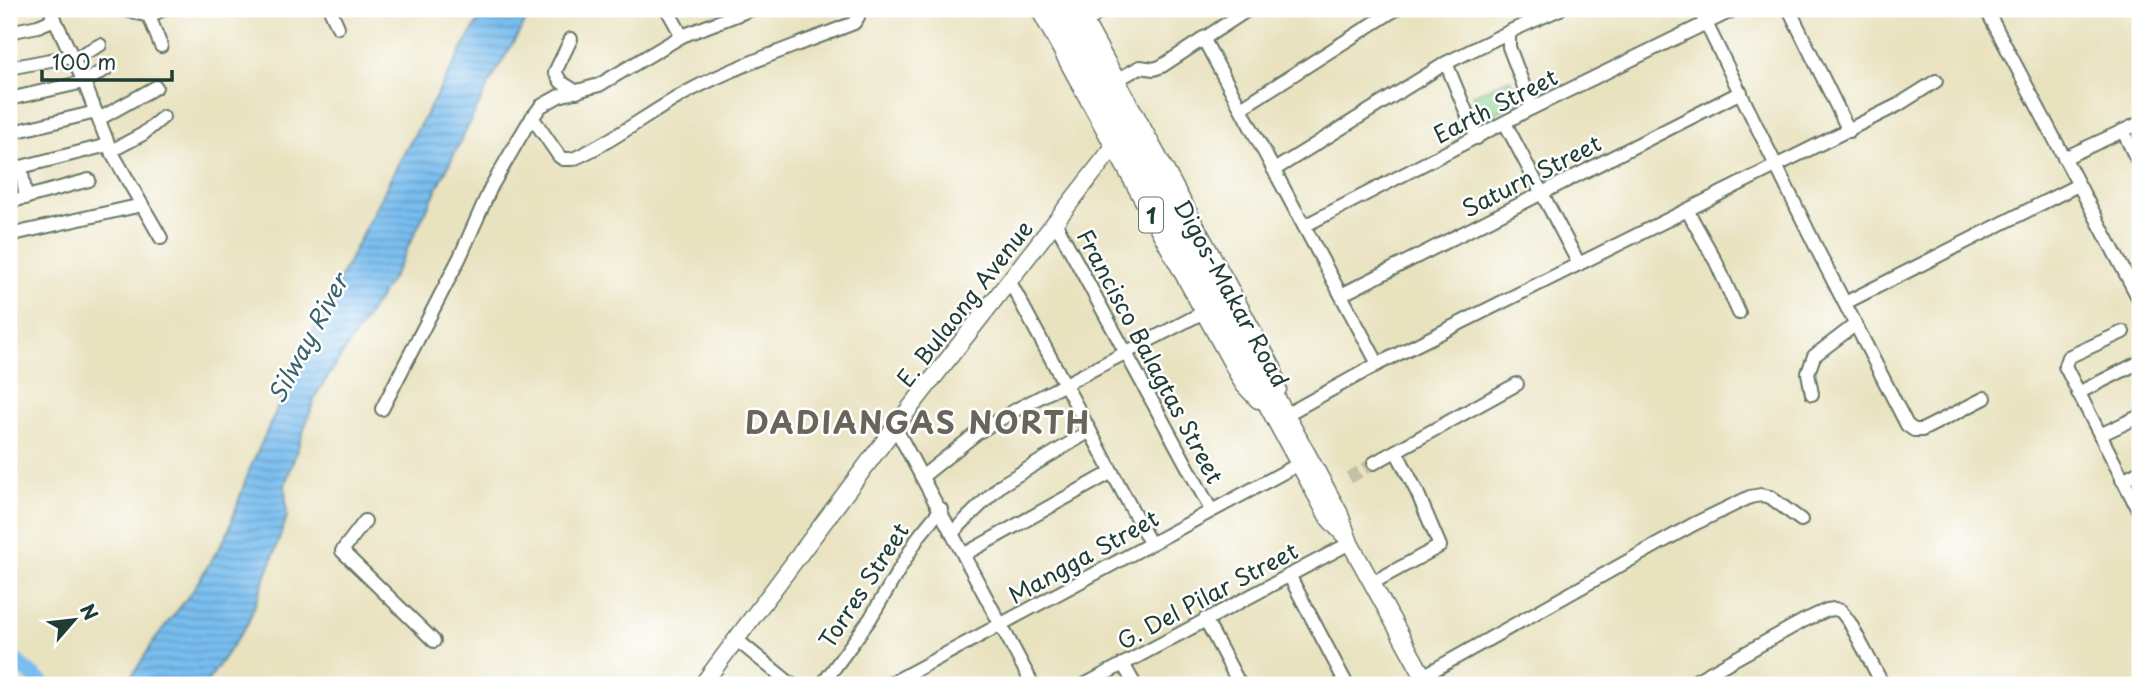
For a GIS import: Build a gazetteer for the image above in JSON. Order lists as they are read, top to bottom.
{
  "streets": {
    "main road": ["1", "Digos-Makar Road", "E. Bulaong Avenue"],
    "street": [
      "Earth Street",
      "Saturn Street",
      "Francisco Balagtas Street",
      "Mangga Street",
      "Torres Street",
      "G. Del Pilar Street"
    ]
  },
  "crossings": [
    ["Digos-Makar Road", "E. Bulaong Avenue"],
    ["Digos-Makar Road", "Mangga Street"],
    ["Digos-Makar Road", "G. Del Pilar Street"],
    ["E. Bulaong Avenue", "Francisco Balagtas Street"],
    ["Francisco Balagtas Street", "Mangga Street"]
  ],
  "districts": ["DADIANGAS NORTH"],
  "water": ["Silway River"],
  "scale_bar": "100 m",
  "north": "top right"
}
